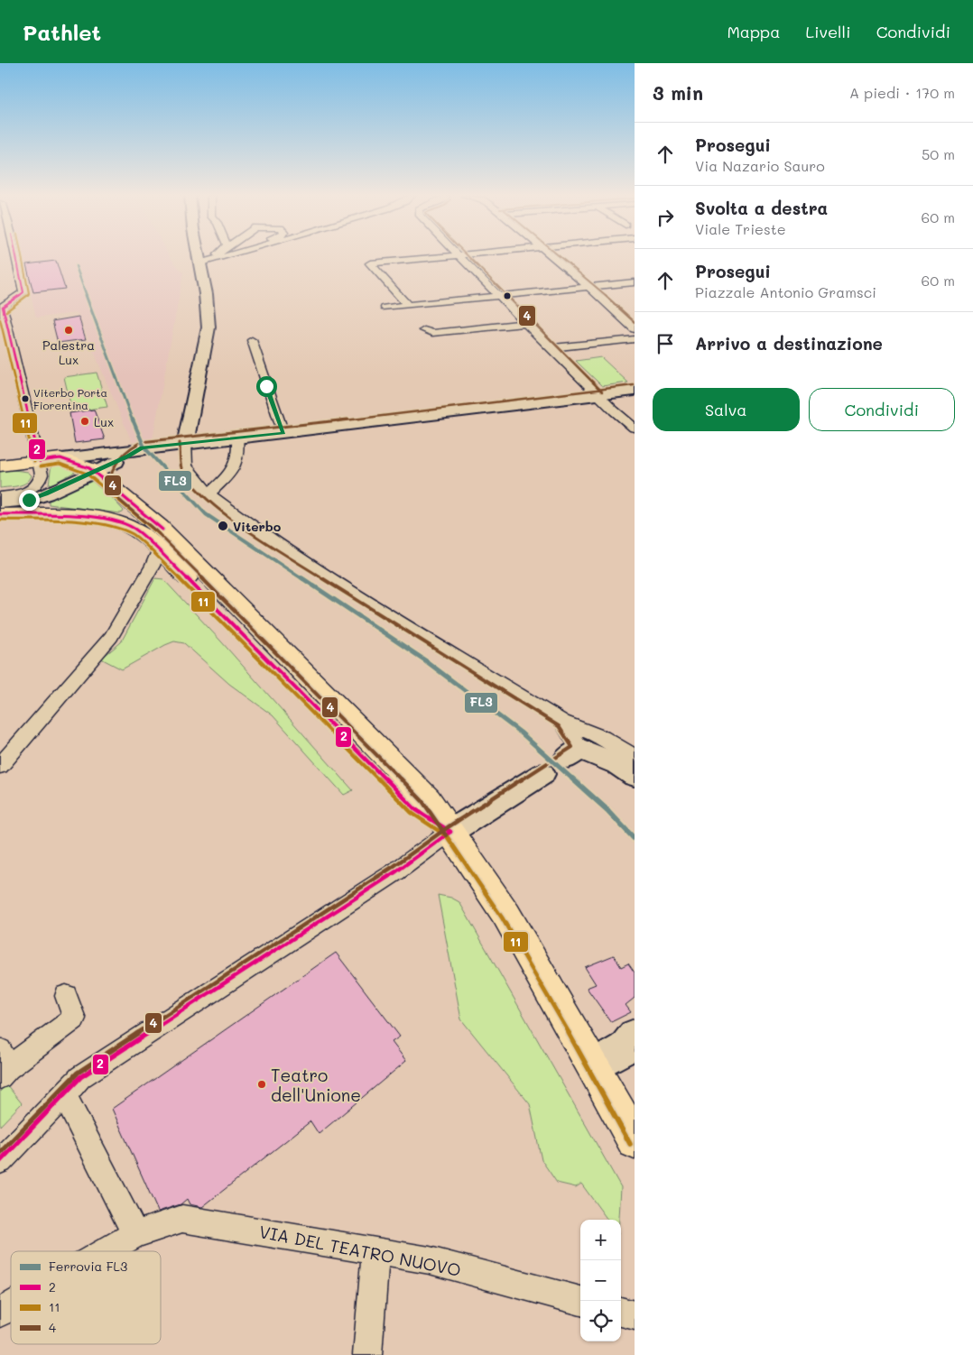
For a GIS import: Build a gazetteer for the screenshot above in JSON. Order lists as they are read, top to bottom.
{
  "streets": {
    "street": ["VIA DEL TEATRO NUOVO"]
  },
  "places": [
    "Palestra Lux",
    "Viterbo Porta Fiorentina",
    "Lux",
    "Viterbo",
    "Teatro dell'Unione"
  ],
  "lines": [
    "transit line 2",
    "transit line 11",
    "transit line 4",
    "rail line FL3"
  ],
  "legend": [
    "Ferrovia FL3",
    "2",
    "11",
    "4"
  ],
  "page": {
    "header": "Pathlet",
    "nav": ["Mappa", "Livelli", "Condividi"],
    "heading": ["3 min", "A piedi · 170 m"],
    "list": [
      ["Prosegui", "Via Nazario Sauro", "50 m"],
      ["Svolta a destra", "Viale Trieste", "60 m"],
      ["Prosegui", "Piazzale Antonio Gramsci", "60 m"],
      "Arrivo a destinazione"
    ],
    "buttons": ["Salva", "Condividi"],
    "map_buttons": ["+", "−"]
  }
}
